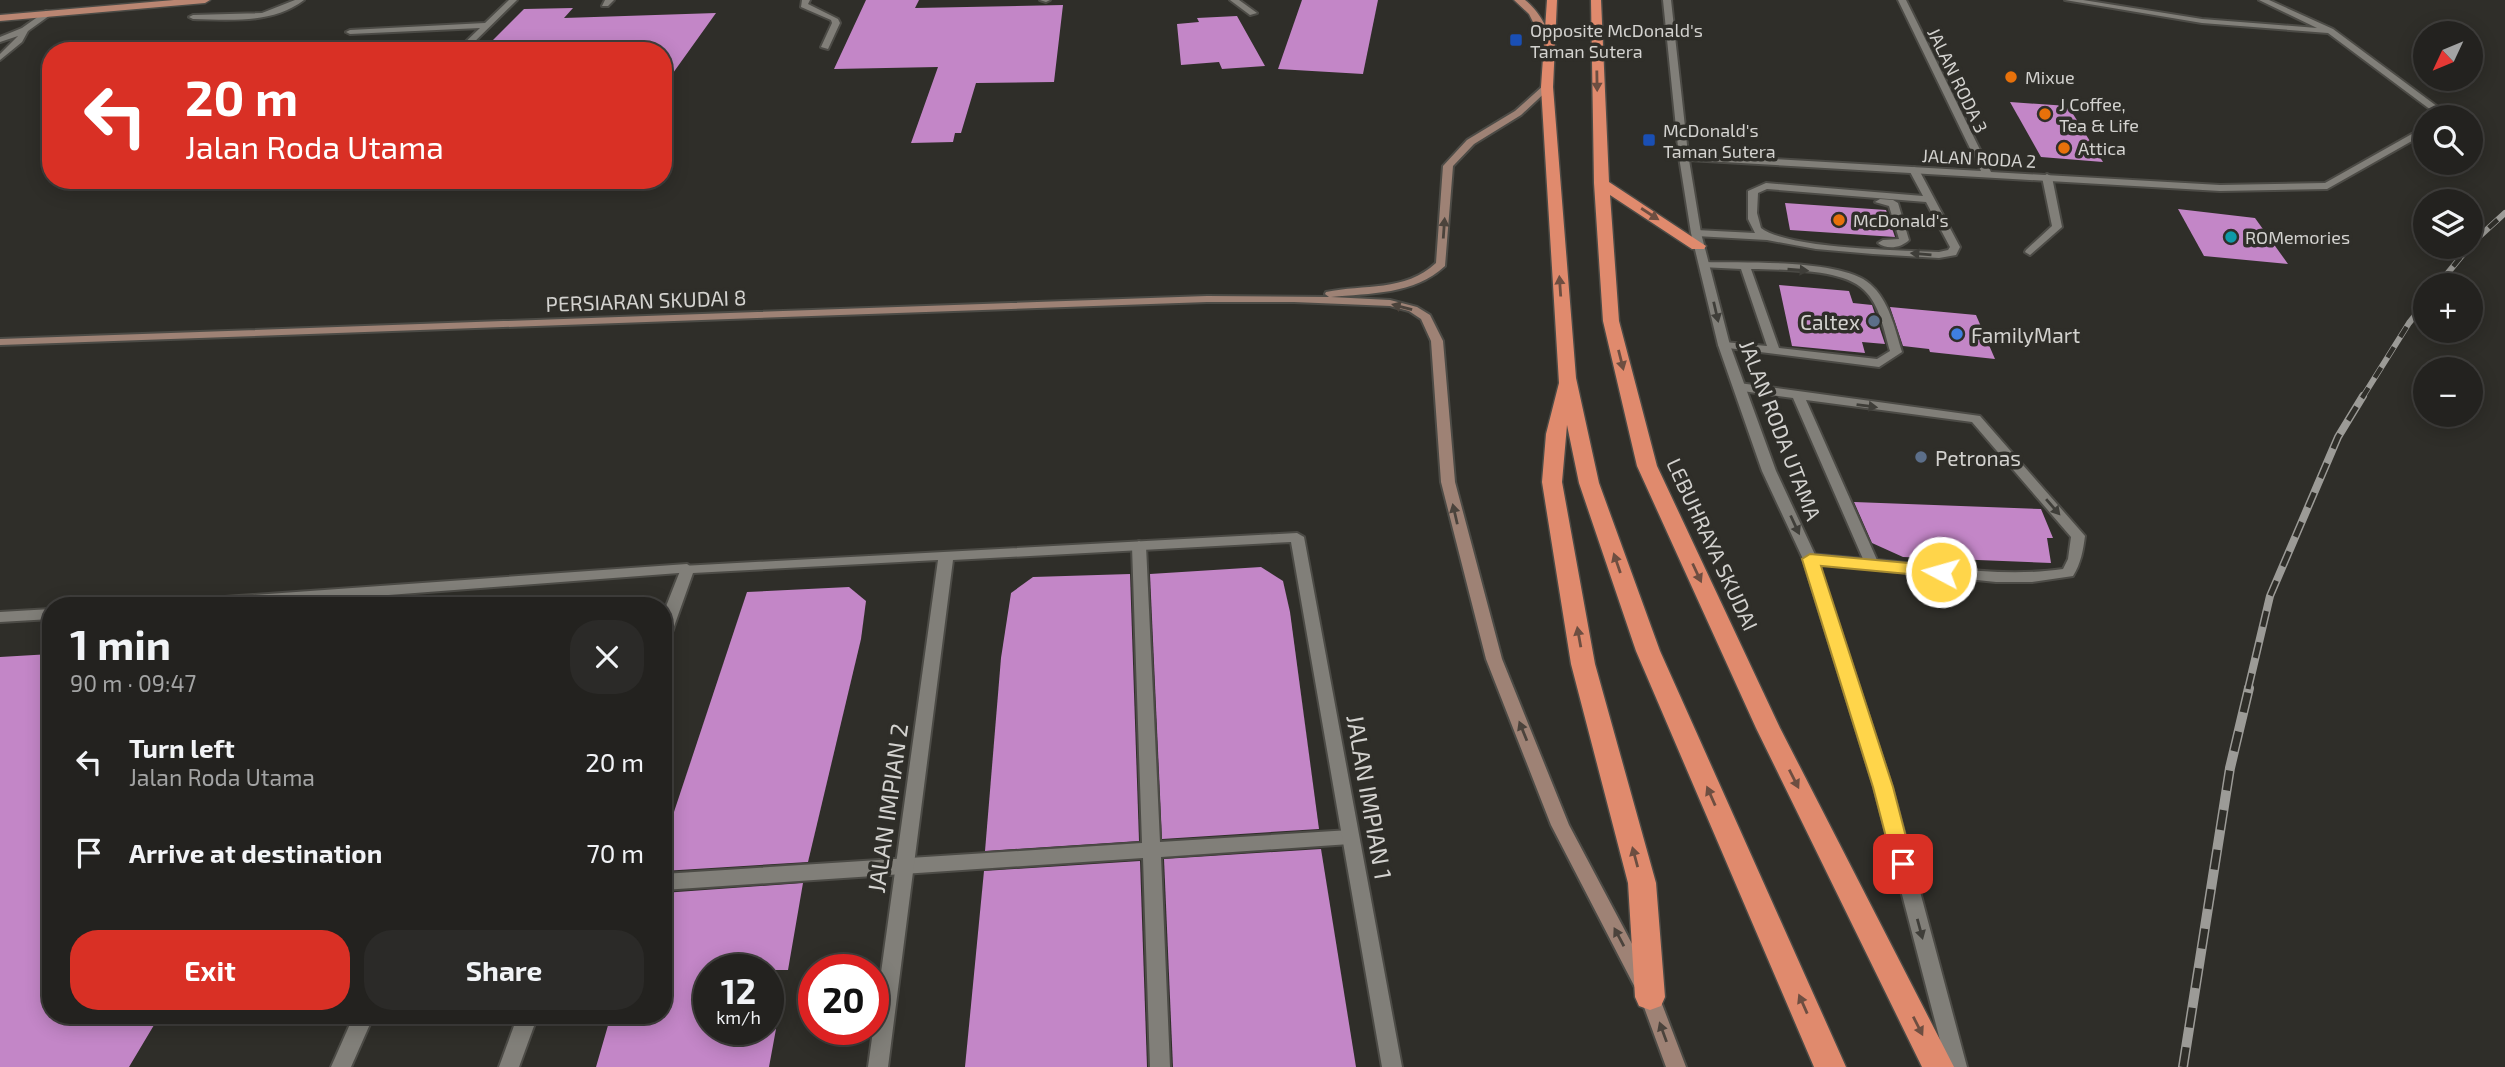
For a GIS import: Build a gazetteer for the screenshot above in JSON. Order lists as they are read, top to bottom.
{
  "streets": {
    "highway": ["LEBUHRAYA SKUDAI"],
    "street": [
      "JALAN RODA 3",
      "JALAN RODA 2",
      "PERSIARAN SKUDAI 8",
      "JALAN RODA UTAMA",
      "JALAN IMPIAN 1",
      "JALAN IMPIAN 2"
    ]
  },
  "crossings": [
    ["JALAN RODA 3", "JALAN RODA 2"],
    ["JALAN RODA 2", "JALAN RODA UTAMA"]
  ],
  "places": {
    "transit": ["Opposite McDonald's Taman Sutera", "McDonald's Taman Sutera"],
    "other": [
      "Mixue",
      "J Coffee, Tea & Life",
      "Attica",
      "McDonald's",
      "ROMemories",
      "Caltex",
      "FamilyMart",
      "Petronas"
    ]
  },
  "north": "bottom left",
  "page": {
    "map_buttons": ["+", "−"],
    "turn": ["20 m", "Jalan Roda Utama"],
    "heading": ["1 min", "90 m · 09:47"],
    "list": [
      {
        "name": "Turn left",
        "note": "Jalan Roda Utama",
        "value": "20 m"
      },
      {
        "name": "Arrive at destination",
        "value": "70 m"
      }
    ],
    "buttons": ["Exit", "Share"],
    "speed": "12 km/h",
    "limit": "20"
  }
}
